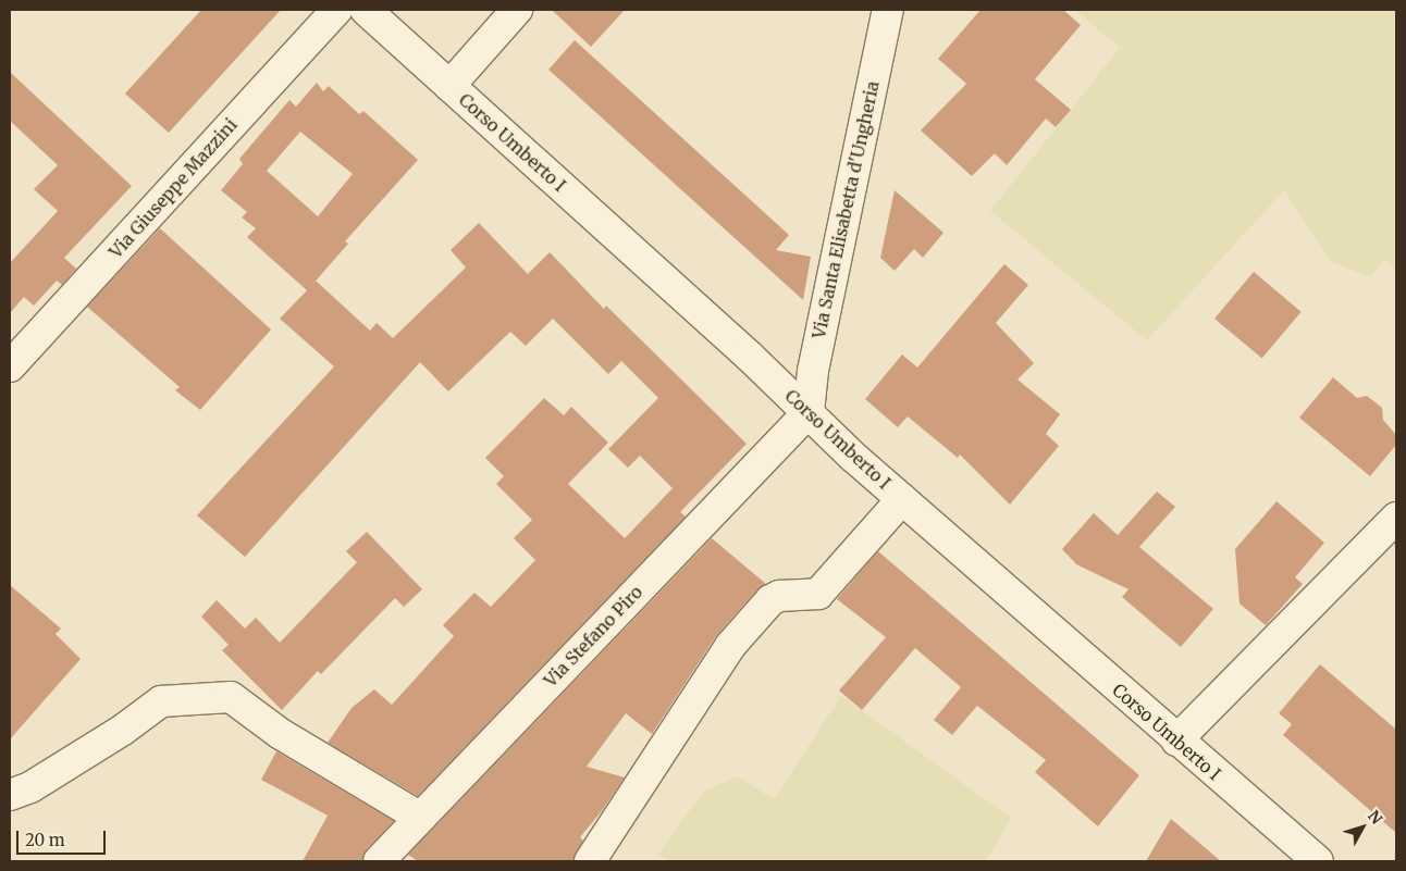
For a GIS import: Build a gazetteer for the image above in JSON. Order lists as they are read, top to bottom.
{
  "streets": {
    "street": [
      "Corso Umberto I",
      "Via Giuseppe Mazzini",
      "Via Santa Elisabetta d'Ungheria",
      "Via Stefano Piro"
    ]
  },
  "crossings": [
    ["Corso Umberto I", "Via Santa Elisabetta d'Ungheria"],
    ["Corso Umberto I", "Via Stefano Piro"],
    ["Via Santa Elisabetta d'Ungheria", "Via Stefano Piro"]
  ],
  "scale_bar": "20 m",
  "north": "top right"
}
